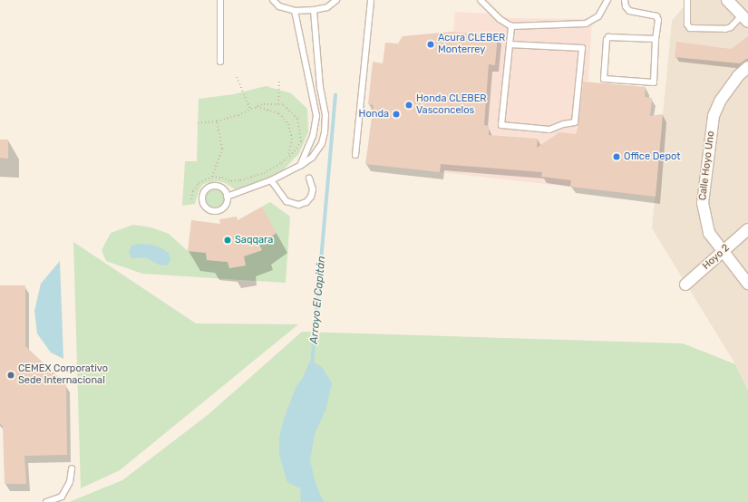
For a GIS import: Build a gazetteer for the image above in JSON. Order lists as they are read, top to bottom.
{
  "streets": {
    "street": ["Calle Hoyo Uno", "Hoyo 2"]
  },
  "crossings": [
    ["Calle Hoyo Uno", "Hoyo 2"]
  ],
  "water": ["Arroyo El Capitán"],
  "places": [
    "Acura CLEBER Monterrey",
    "Honda CLEBER Vasconcelos",
    "Honda",
    "Office Depot",
    "Saqqara",
    "CEMEX Corporativo Sede Internacional"
  ]
}
